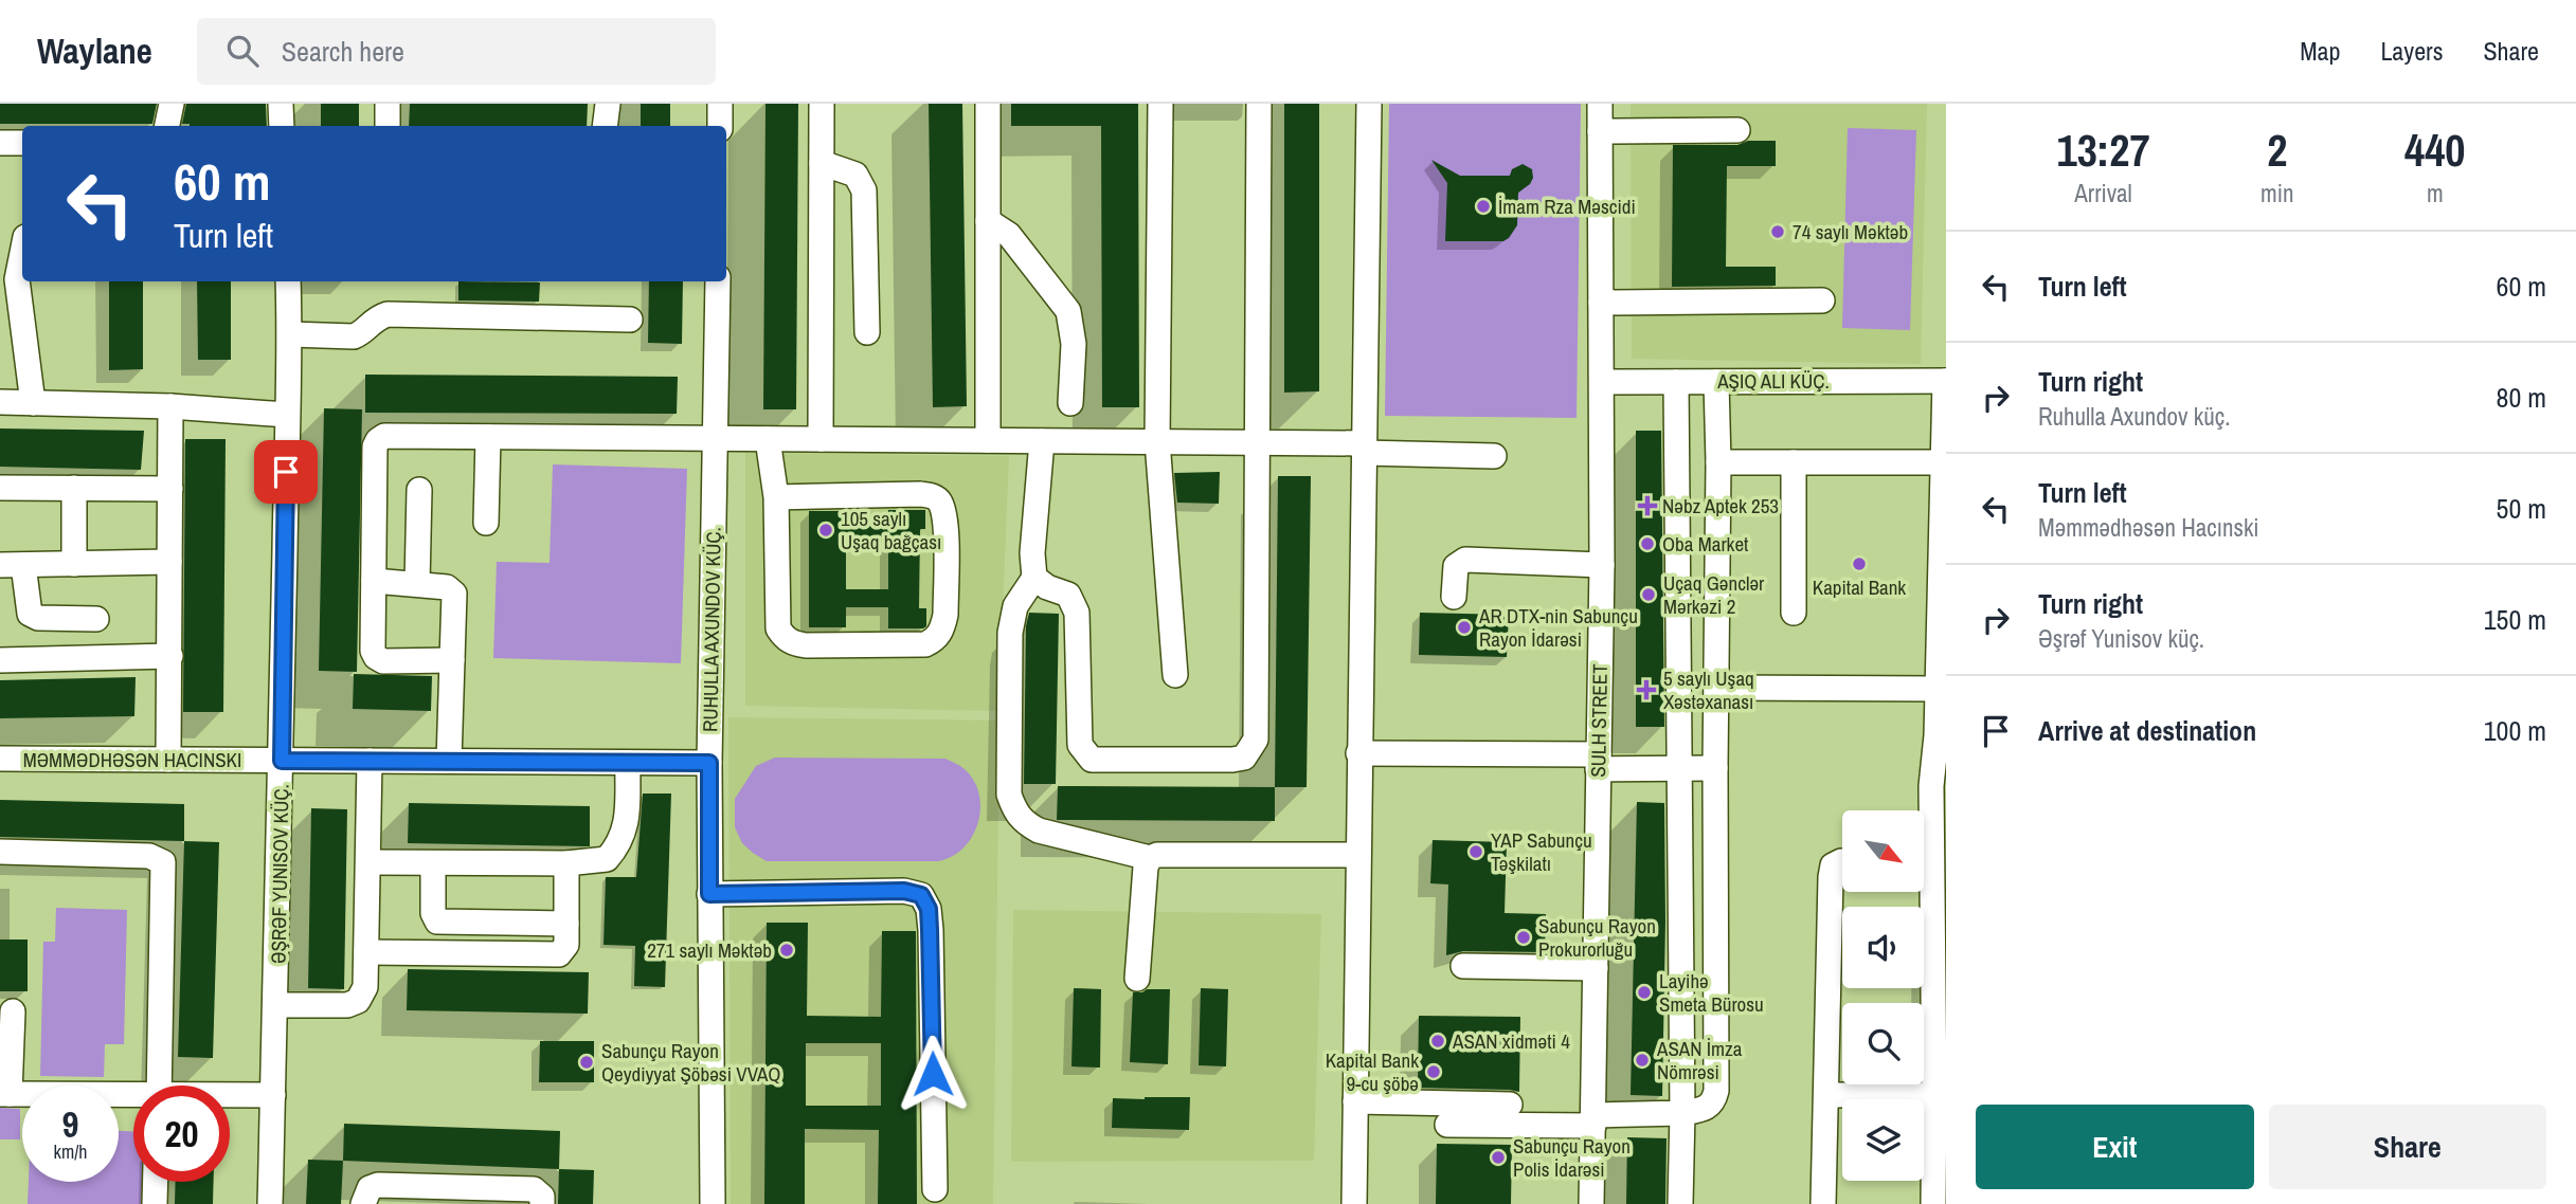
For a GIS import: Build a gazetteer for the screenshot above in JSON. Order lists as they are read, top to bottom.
{
  "streets": {
    "street": ["RUHULLA AXUNDOV KÜÇ.", "SULH STREET", "ƏŞRƏF YUNISOV KÜÇ."]
  },
  "places": {
    "other": [
      "İmam Rza Məscidi",
      "74 saylı Məktəb",
      "105 saylı Uşaq bağçası",
      "Oba Market",
      "Kapital Bank",
      "Uçaq Gənclər Mərkəzi 2",
      "AR DTX-nin Sabunçu Rayon İdarəsi",
      "YAP Sabunçu Təşkilatı",
      "Sabunçu Rayon Prokurorluğu",
      "271 saylı Məktəb",
      "Layihə Smeta Bürosu",
      "ASAN xidməti 4",
      "ASAN İmza Nömrəsi",
      "Sabunçu Rayon Qeydiyyat Şöbəsi VVAQ",
      "Kapital Bank 9-cu şöbə",
      "Sabunçu Rayon Polis İdarəsi"
    ],
    "health": ["Nəbz Aptek 253", "5 saylı Uşaq Xəstəxanası"]
  },
  "north": "bottom right",
  "page": {
    "header": "Waylane",
    "search": "Search here",
    "nav": ["Map", "Layers", "Share"],
    "eta": [
      "13:27",
      "Arrival",
      "2",
      "min",
      "440",
      "m"
    ],
    "turn": ["60 m", "Turn left"],
    "list": [
      {
        "name": "Turn left",
        "value": "60 m"
      },
      {
        "name": "Turn right",
        "note": "Ruhulla Axundov küç.",
        "value": "80 m"
      },
      {
        "name": "Turn left",
        "note": "Məmmədhəsən Hacınski",
        "value": "50 m"
      },
      {
        "name": "Turn right",
        "note": "Əşrəf Yunisov küç.",
        "value": "150 m"
      },
      {
        "name": "Arrive at destination",
        "value": "100 m"
      }
    ],
    "speed": "9 km/h",
    "limit": "20",
    "buttons": ["Exit", "Share"]
  }
}
